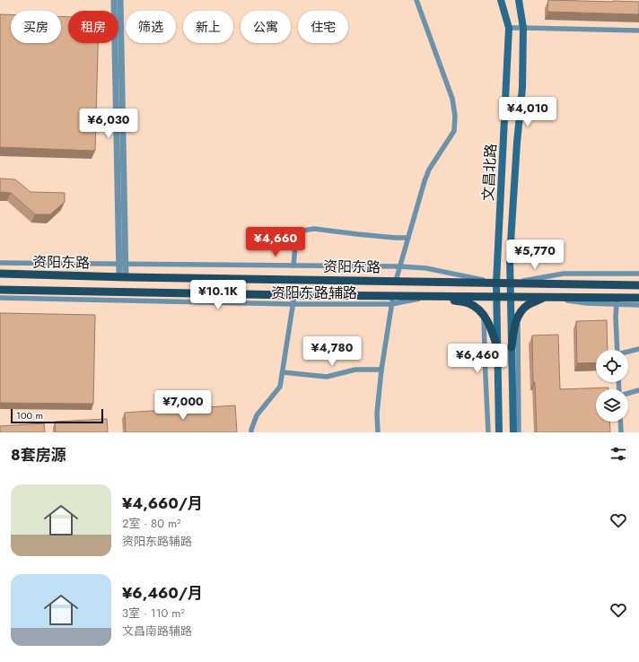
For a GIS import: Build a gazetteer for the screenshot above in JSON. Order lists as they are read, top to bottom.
{
  "streets": {
    "main road": ["文昌北路", "资阳东路"],
    "street": ["资阳东路辅路"]
  },
  "crossings": [
    ["文昌北路", "资阳东路"],
    ["文昌北路", "资阳东路辅路"],
    ["资阳东路", "资阳东路辅路"]
  ],
  "scale_bar": "100 m",
  "page": {
    "chip": [
      "买房",
      "租房",
      "筛选",
      "新上",
      "公寓",
      "住宅"
    ],
    "price": [
      "¥4,010",
      "¥6,030",
      "¥4,660",
      "¥5,770",
      "¥10.1K",
      "¥4,780",
      "¥6,460",
      "¥7,000"
    ],
    "scale": "100 m",
    "heading": "8套房源",
    "list": [
      {
        "name": "¥4,660/月",
        "note": "2室 · 80 m² · 资阳东路辅路"
      },
      {
        "name": "¥6,460/月",
        "note": "3室 · 110 m² · 文昌南路辅路"
      }
    ]
  }
}
